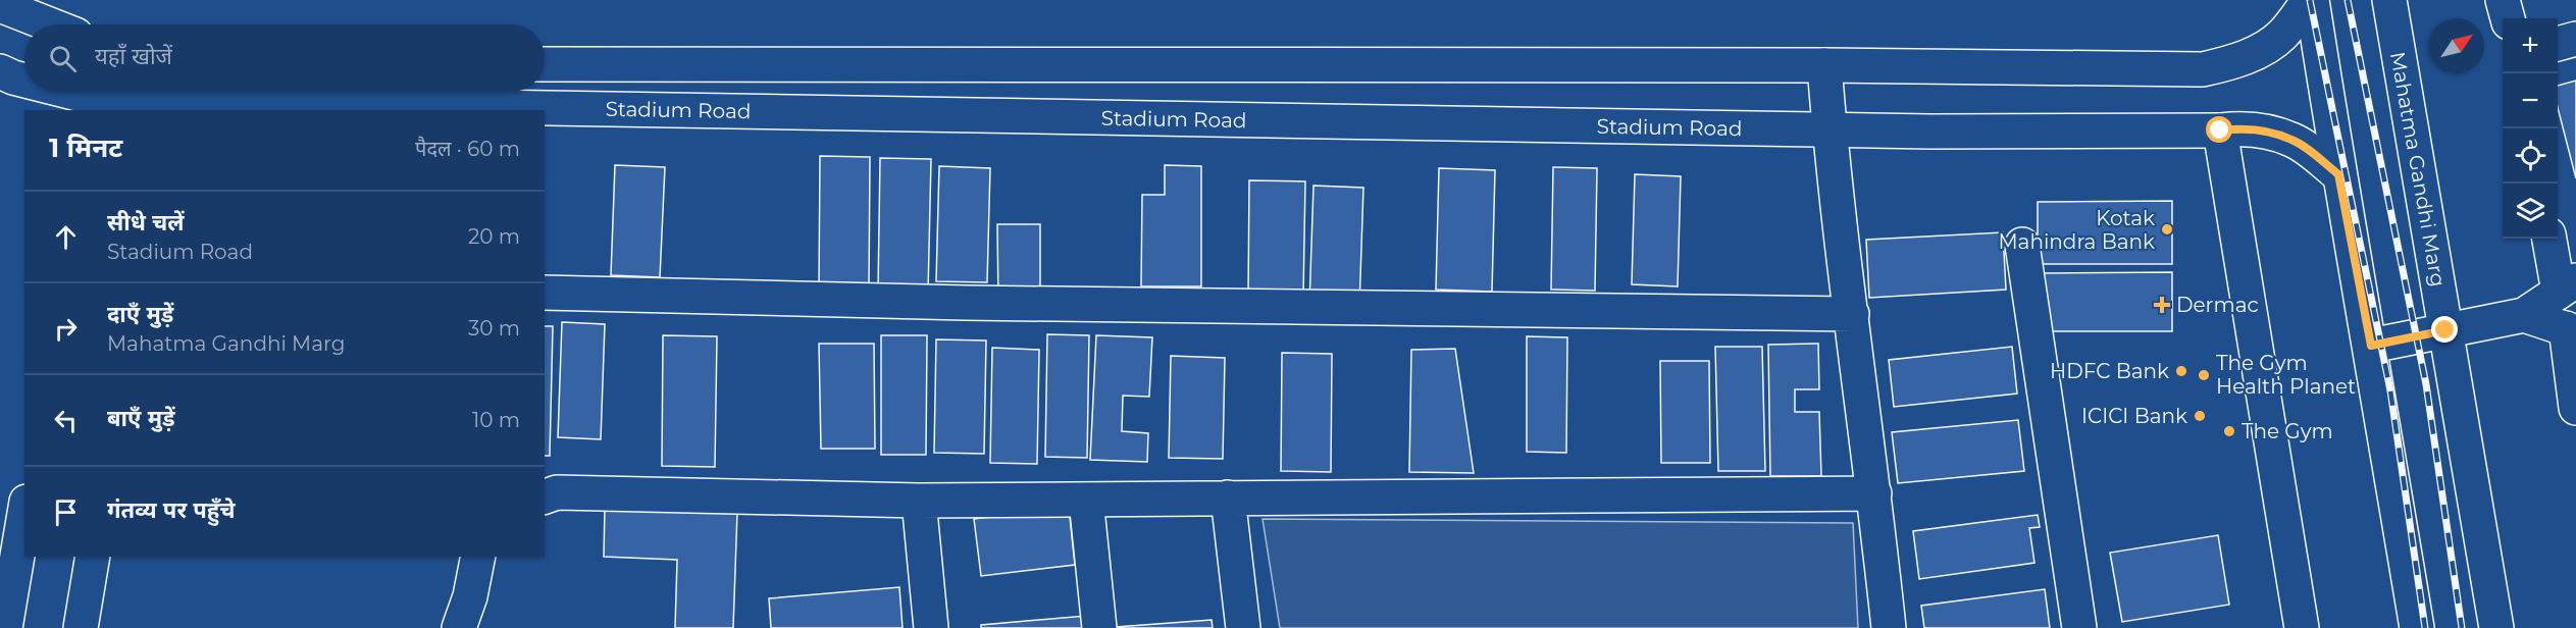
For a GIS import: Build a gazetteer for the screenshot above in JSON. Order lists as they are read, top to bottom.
{
  "streets": {
    "street": ["Stadium Road", "Mahatma Gandhi Marg"]
  },
  "places": {
    "other": [
      "Kotak Mahindra Bank",
      "HDFC Bank",
      "The Gym Health Planet",
      "ICICI Bank",
      "The Gym"
    ],
    "health": ["Dermac"]
  },
  "north": "top right",
  "page": {
    "map_buttons": ["+", "−"],
    "search": "यहाँ खोजें",
    "heading": ["1 मिनट", "पैदल · 60 m"],
    "list": [
      ["सीधे चलें", "Stadium Road", "20 m"],
      ["दाएँ मुड़ें", "Mahatma Gandhi Marg", "30 m"],
      ["बाएँ मुड़ें", "10 m"],
      "गंतव्य पर पहुँचे"
    ]
  }
}
